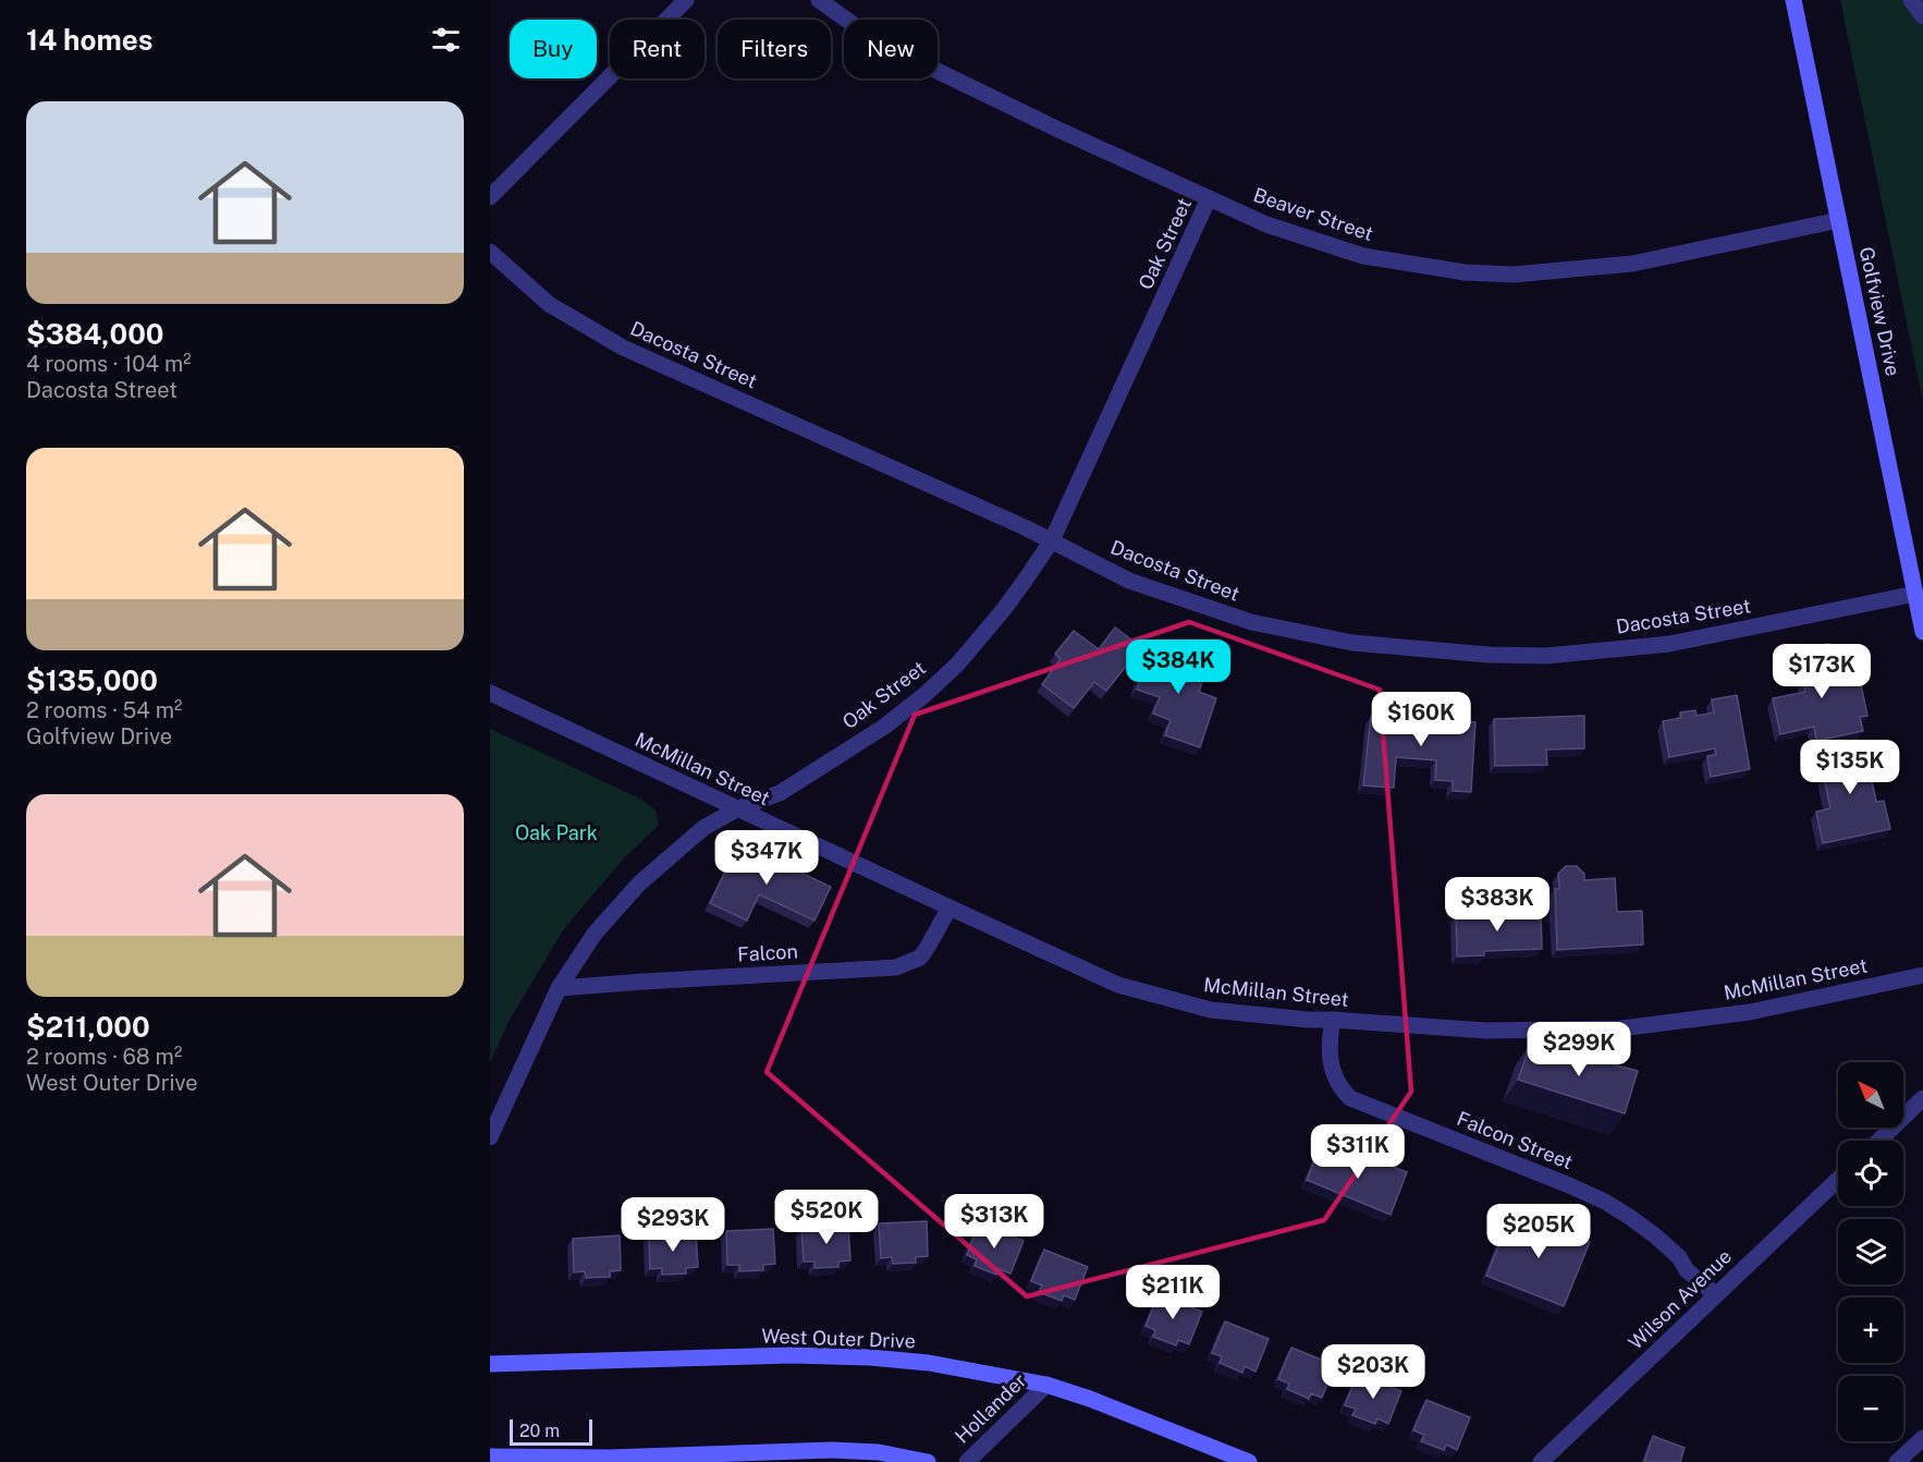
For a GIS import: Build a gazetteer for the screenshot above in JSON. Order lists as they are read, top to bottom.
{
  "streets": {
    "main road": ["Golfview Drive", "West Outer Drive"],
    "street": [
      "Beaver Street",
      "Oak Street",
      "Dacosta Street",
      "McMillan Street",
      "Falcon",
      "Falcon Street",
      "Wilson Avenue",
      "Hollander"
    ]
  },
  "crossings": [
    ["Beaver Street", "Oak Street"],
    ["Beaver Street", "Golfview Drive"],
    ["Oak Street", "Dacosta Street"],
    ["Oak Street", "McMillan Street"],
    ["Oak Street", "Falcon"],
    ["Golfview Drive", "Dacosta Street"],
    ["McMillan Street", "Falcon"],
    ["McMillan Street", "Falcon Street"],
    ["Falcon Street", "Wilson Avenue"],
    ["West Outer Drive", "Hollander"]
  ],
  "parks": ["Oak Park"],
  "scale_bar": "20 m",
  "north": "top left",
  "page": {
    "heading": "14 homes",
    "chip": [
      "Buy",
      "Rent",
      "Filters",
      "New"
    ],
    "list": [
      {
        "name": "$384,000",
        "note": "4 rooms · 104 m² · Dacosta Street"
      },
      {
        "name": "$135,000",
        "note": "2 rooms · 54 m² · Golfview Drive"
      },
      {
        "name": "$211,000",
        "note": "2 rooms · 68 m² · West Outer Drive"
      }
    ],
    "price": [
      "$384K",
      "$173K",
      "$160K",
      "$135K",
      "$347K",
      "$383K",
      "$299K",
      "$311K",
      "$520K",
      "$313K",
      "$293K",
      "$205K",
      "$211K",
      "$203K"
    ],
    "map_buttons": ["+", "−"],
    "scale": "20 m"
  }
}
